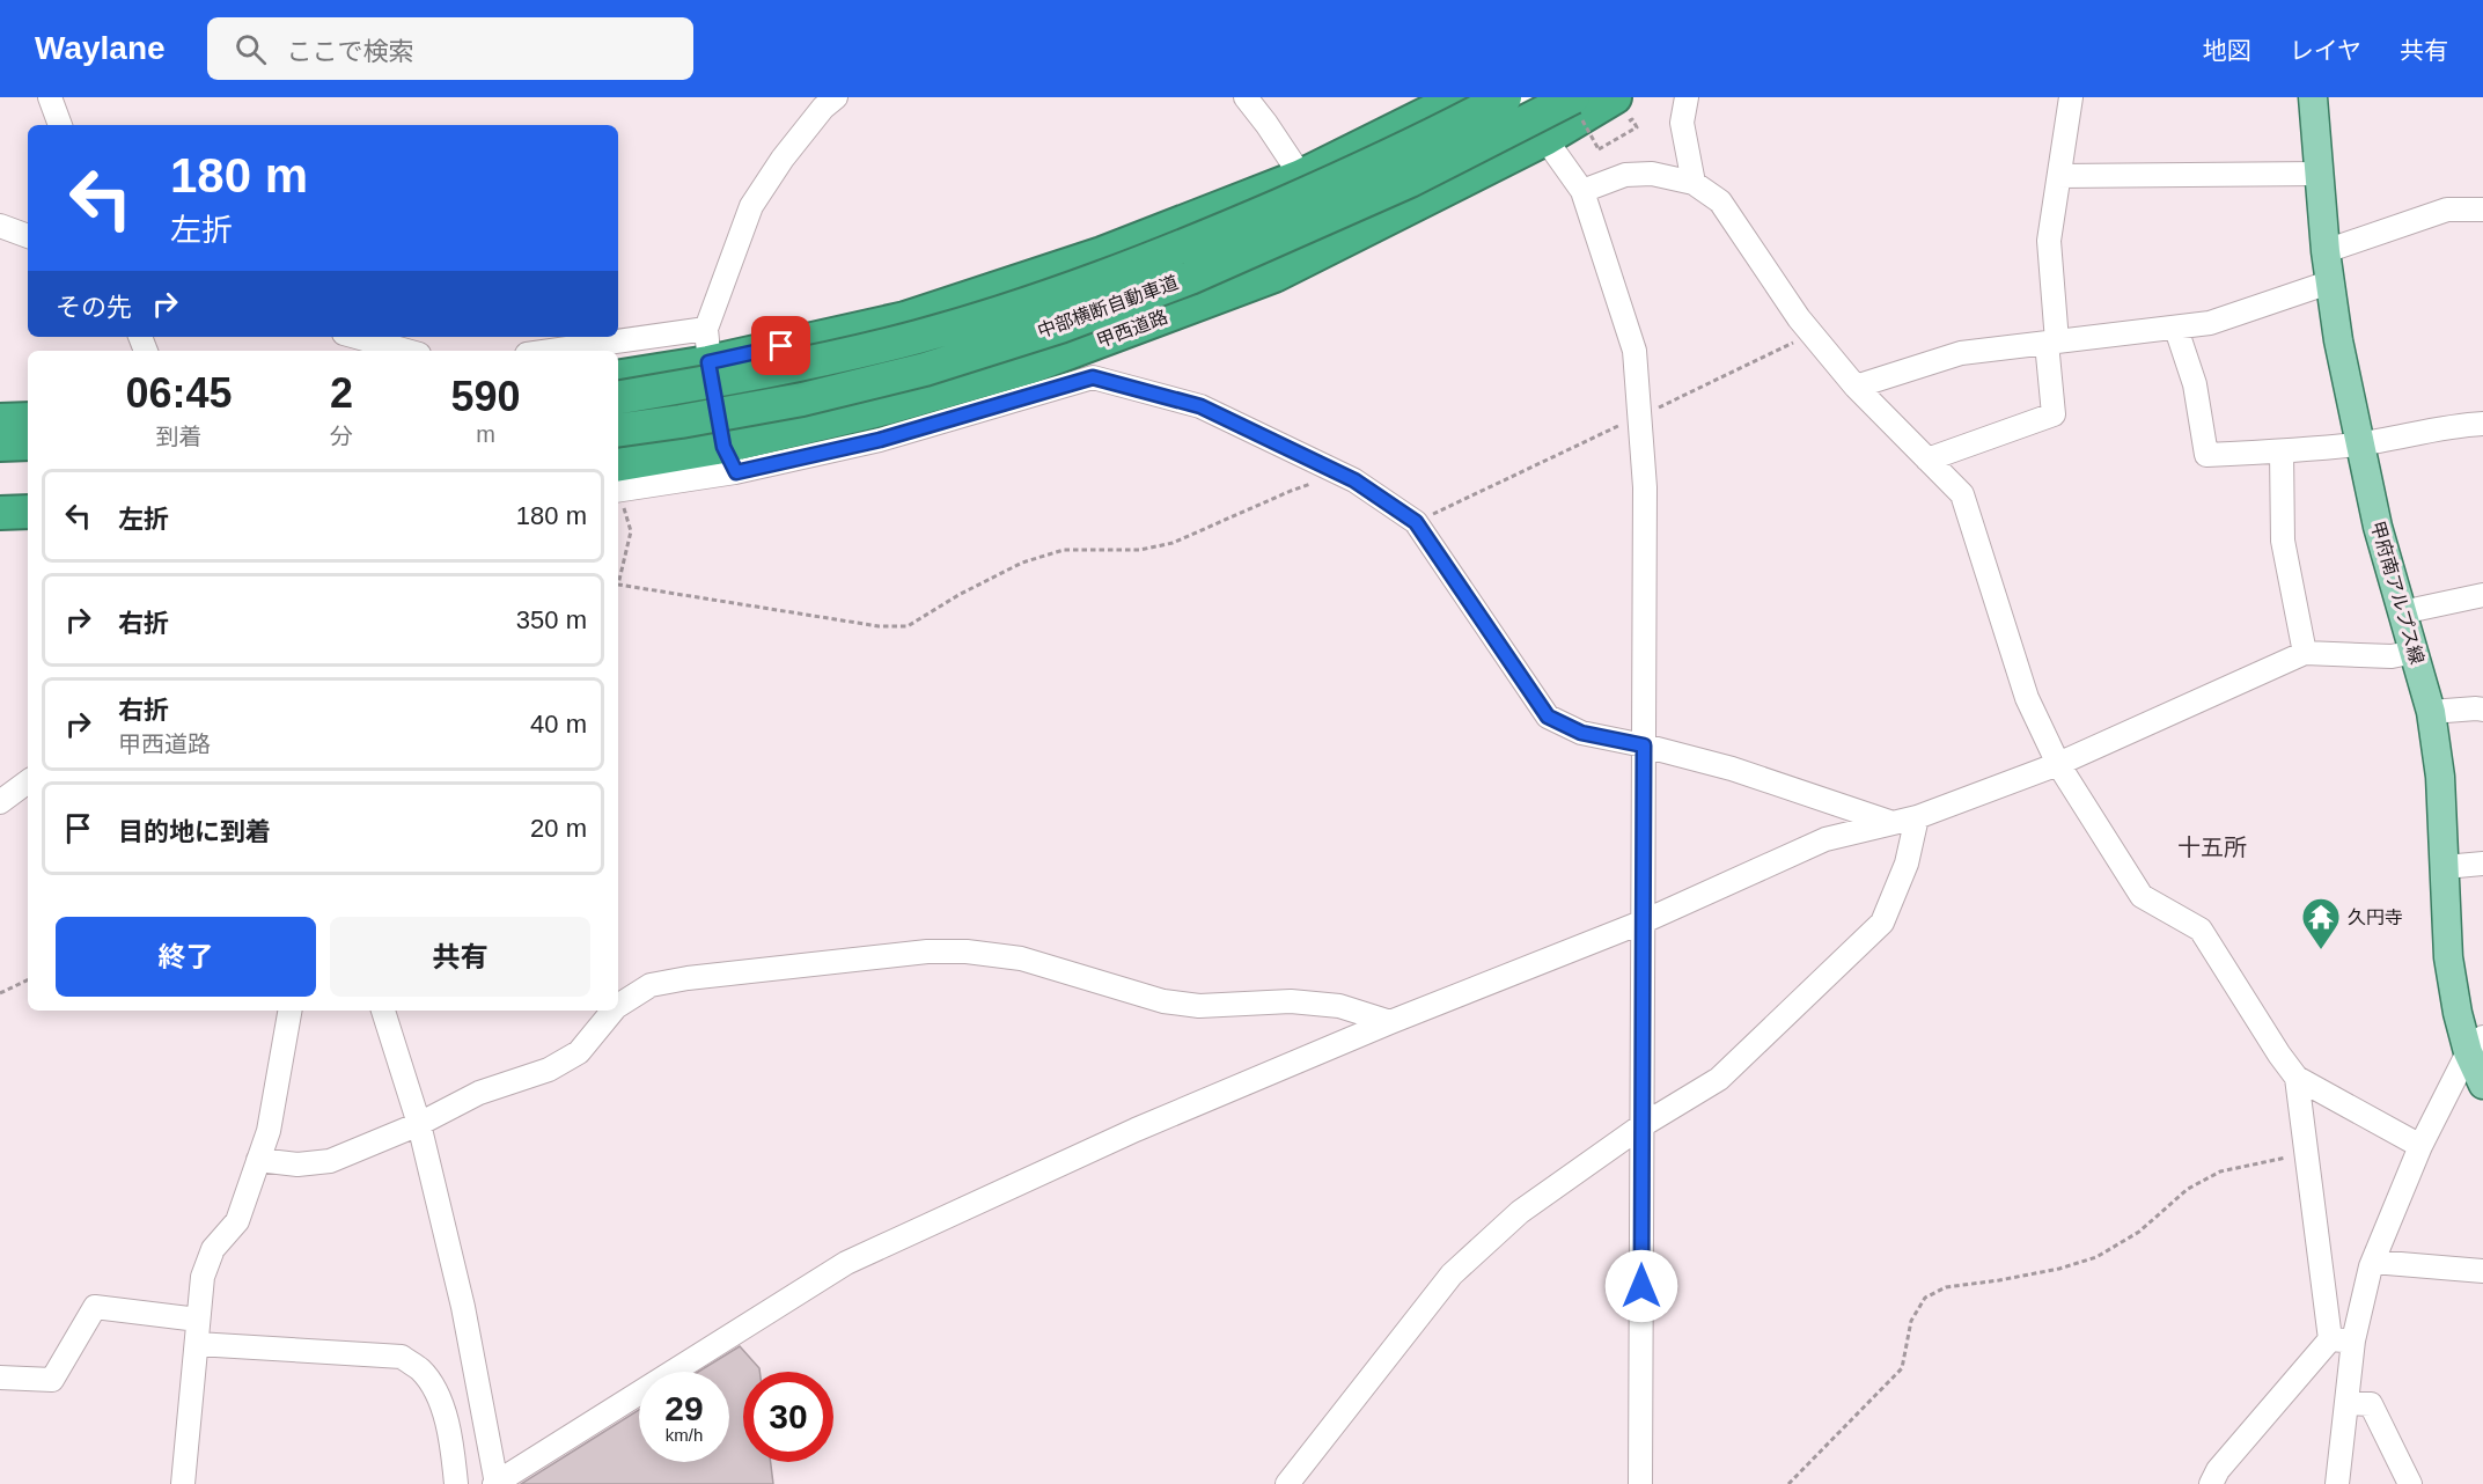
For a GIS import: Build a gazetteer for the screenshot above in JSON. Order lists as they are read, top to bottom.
{
  "streets": {
    "highway": ["中部横断自動車道", "甲西道路"],
    "main road": ["甲府南アルプス線"]
  },
  "districts": ["十五所"],
  "places": {
    "temple": ["久円寺"]
  },
  "page": {
    "header": "Waylane",
    "search": "ここで検索",
    "nav": ["地図", "レイヤ", "共有"],
    "turn": ["180 m", "左折"],
    "then": "その先",
    "eta": [
      "06:45",
      "到着",
      "2",
      "分",
      "590",
      "m"
    ],
    "list": [
      {
        "name": "左折",
        "value": "180 m"
      },
      {
        "name": "右折",
        "value": "350 m"
      },
      {
        "name": "右折",
        "note": "甲西道路",
        "value": "40 m"
      },
      {
        "name": "目的地に到着",
        "value": "20 m"
      }
    ],
    "buttons": ["終了", "共有"],
    "speed": "29 km/h",
    "limit": "30"
  }
}
